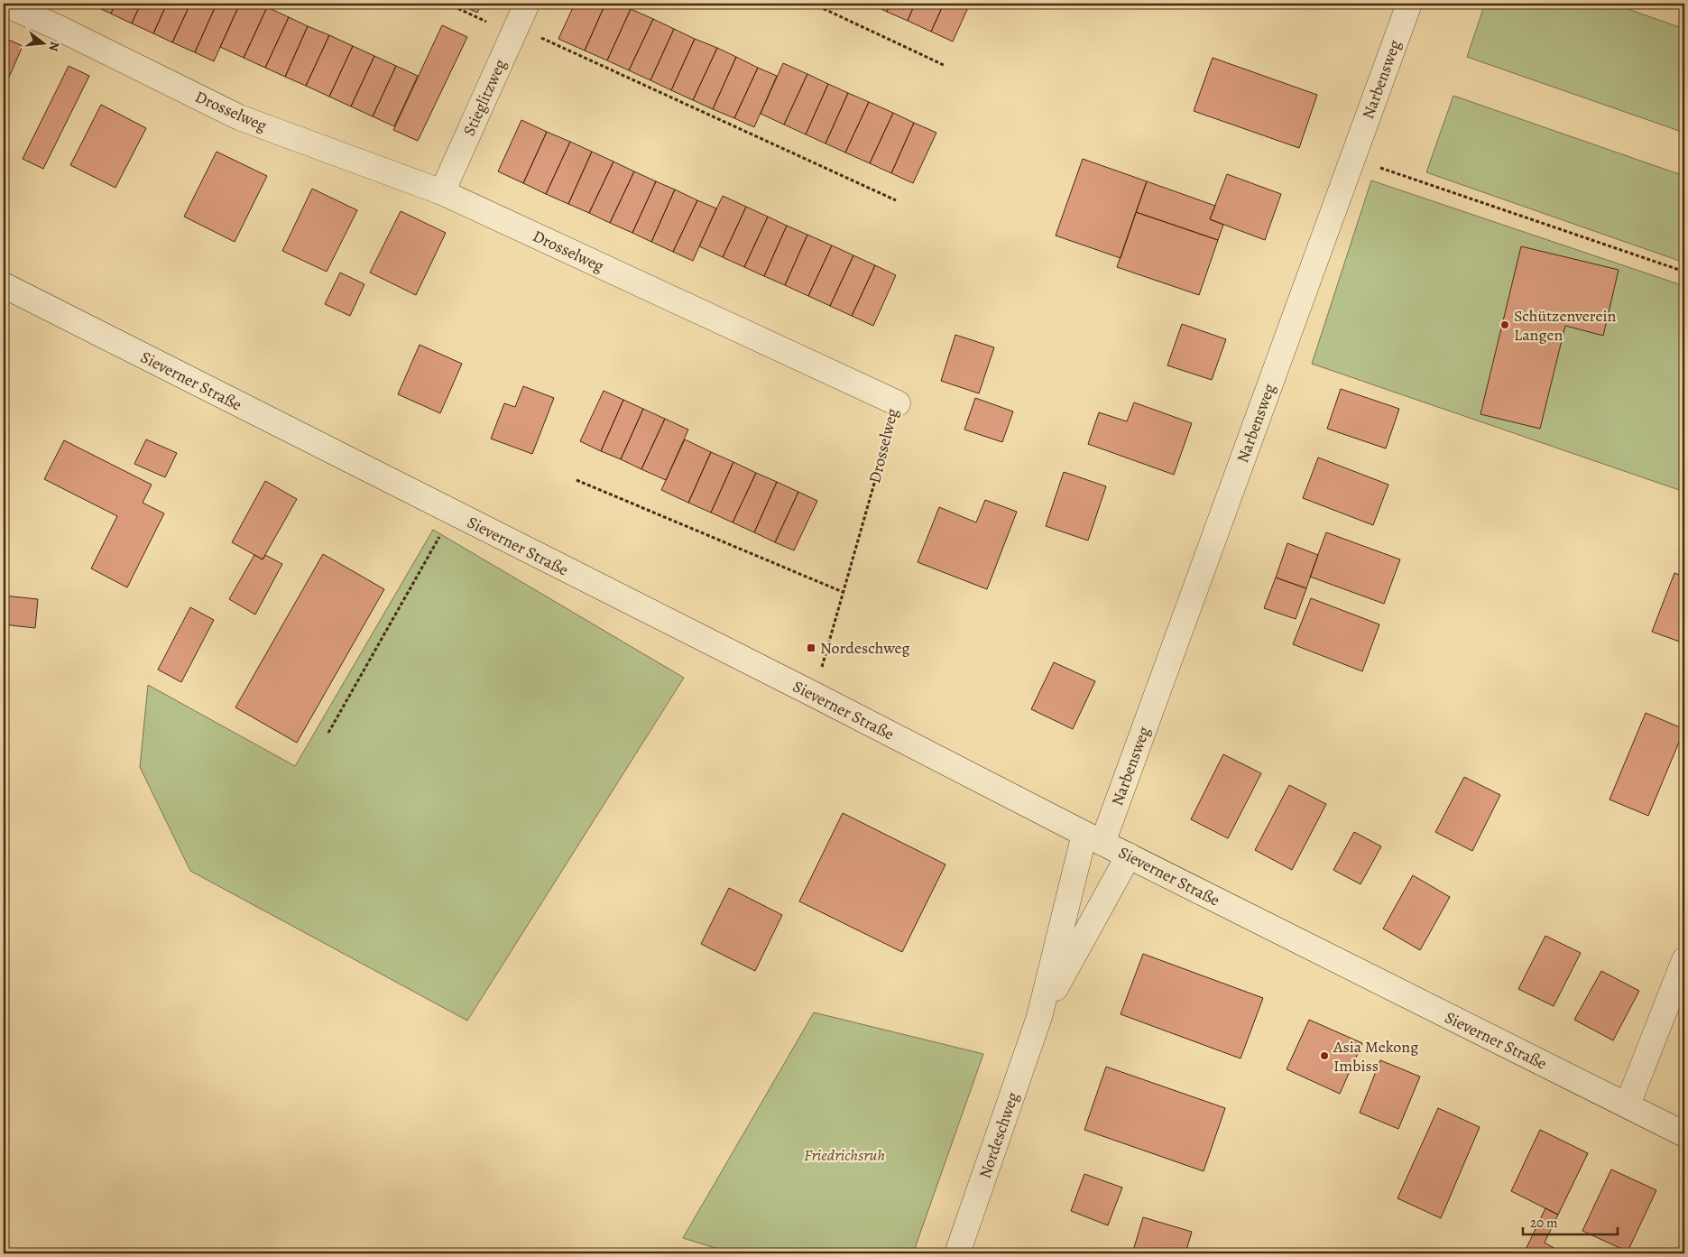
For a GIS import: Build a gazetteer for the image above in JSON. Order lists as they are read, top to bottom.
{
  "streets": {
    "street": [
      "Narbensweg",
      "Stieglitzweg",
      "Drosselweg",
      "Sieverner Straße",
      "Nordeschweg"
    ]
  },
  "crossings": [
    ["Narbensweg", "Sieverner Straße"],
    ["Narbensweg", "Nordeschweg"],
    ["Stieglitzweg", "Drosselweg"],
    ["Sieverner Straße", "Nordeschweg"]
  ],
  "parks": ["Friedrichsruh"],
  "places": {
    "other": ["Schützenverein Langen", "Asia Mekong Imbiss"],
    "transit": ["Nordeschweg"]
  },
  "scale_bar": "20 m",
  "north": "right"
}
